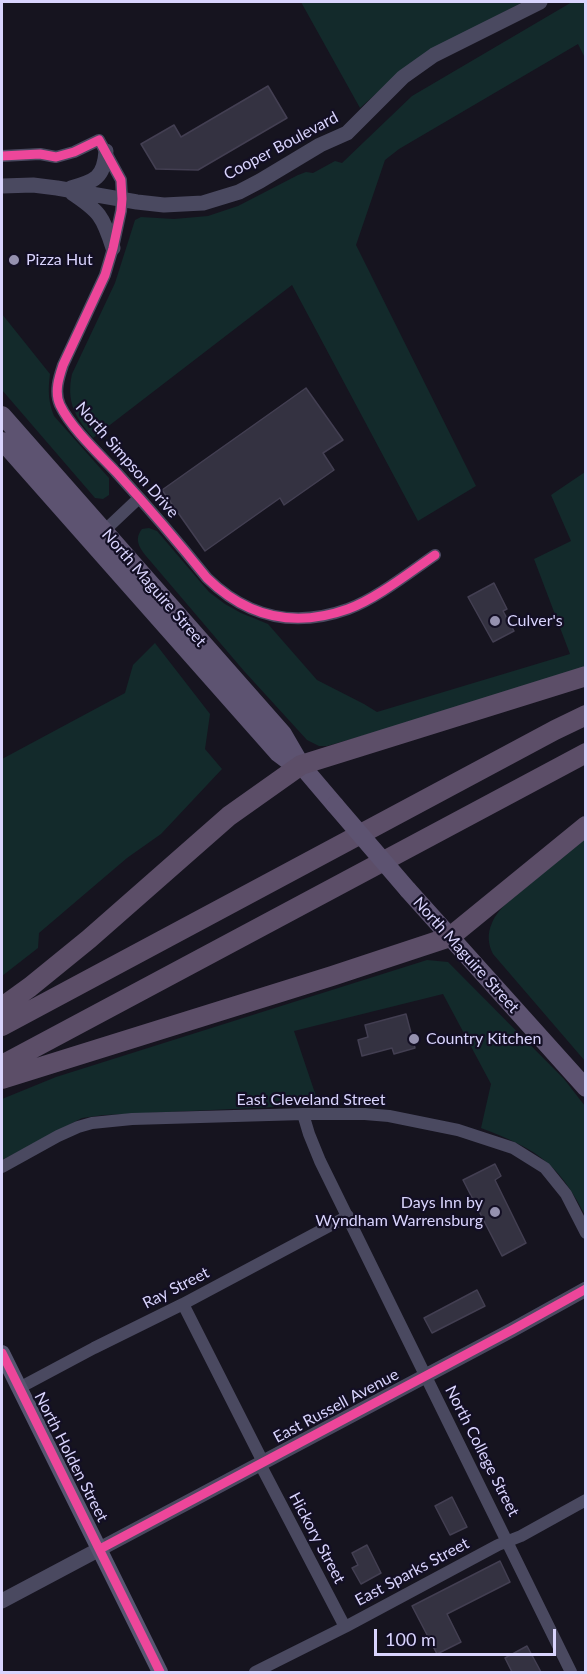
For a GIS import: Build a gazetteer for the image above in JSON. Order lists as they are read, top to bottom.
{
  "streets": {
    "main road": ["North Maguire Street", "North Holden Street"],
    "street": [
      "Cooper Boulevard",
      "North Simpson Drive",
      "East Cleveland Street",
      "Ray Street",
      "East Russell Avenue",
      "North College Street",
      "Hickory Street",
      "East Sparks Street"
    ]
  },
  "crossings": [
    ["Cooper Boulevard", "North Simpson Drive"],
    ["East Cleveland Street", "North College Street"],
    ["Ray Street", "North College Street"],
    ["Ray Street", "North Holden Street"],
    ["Ray Street", "Hickory Street"],
    ["East Russell Avenue", "North College Street"],
    ["East Russell Avenue", "North Holden Street"],
    ["East Russell Avenue", "Hickory Street"],
    ["North College Street", "East Sparks Street"],
    ["Hickory Street", "East Sparks Street"]
  ],
  "places": [
    "Pizza Hut",
    "Culver's",
    "Country Kitchen",
    "Days Inn by Wyndham Warrensburg"
  ],
  "scale_bar": "100 m"
}
